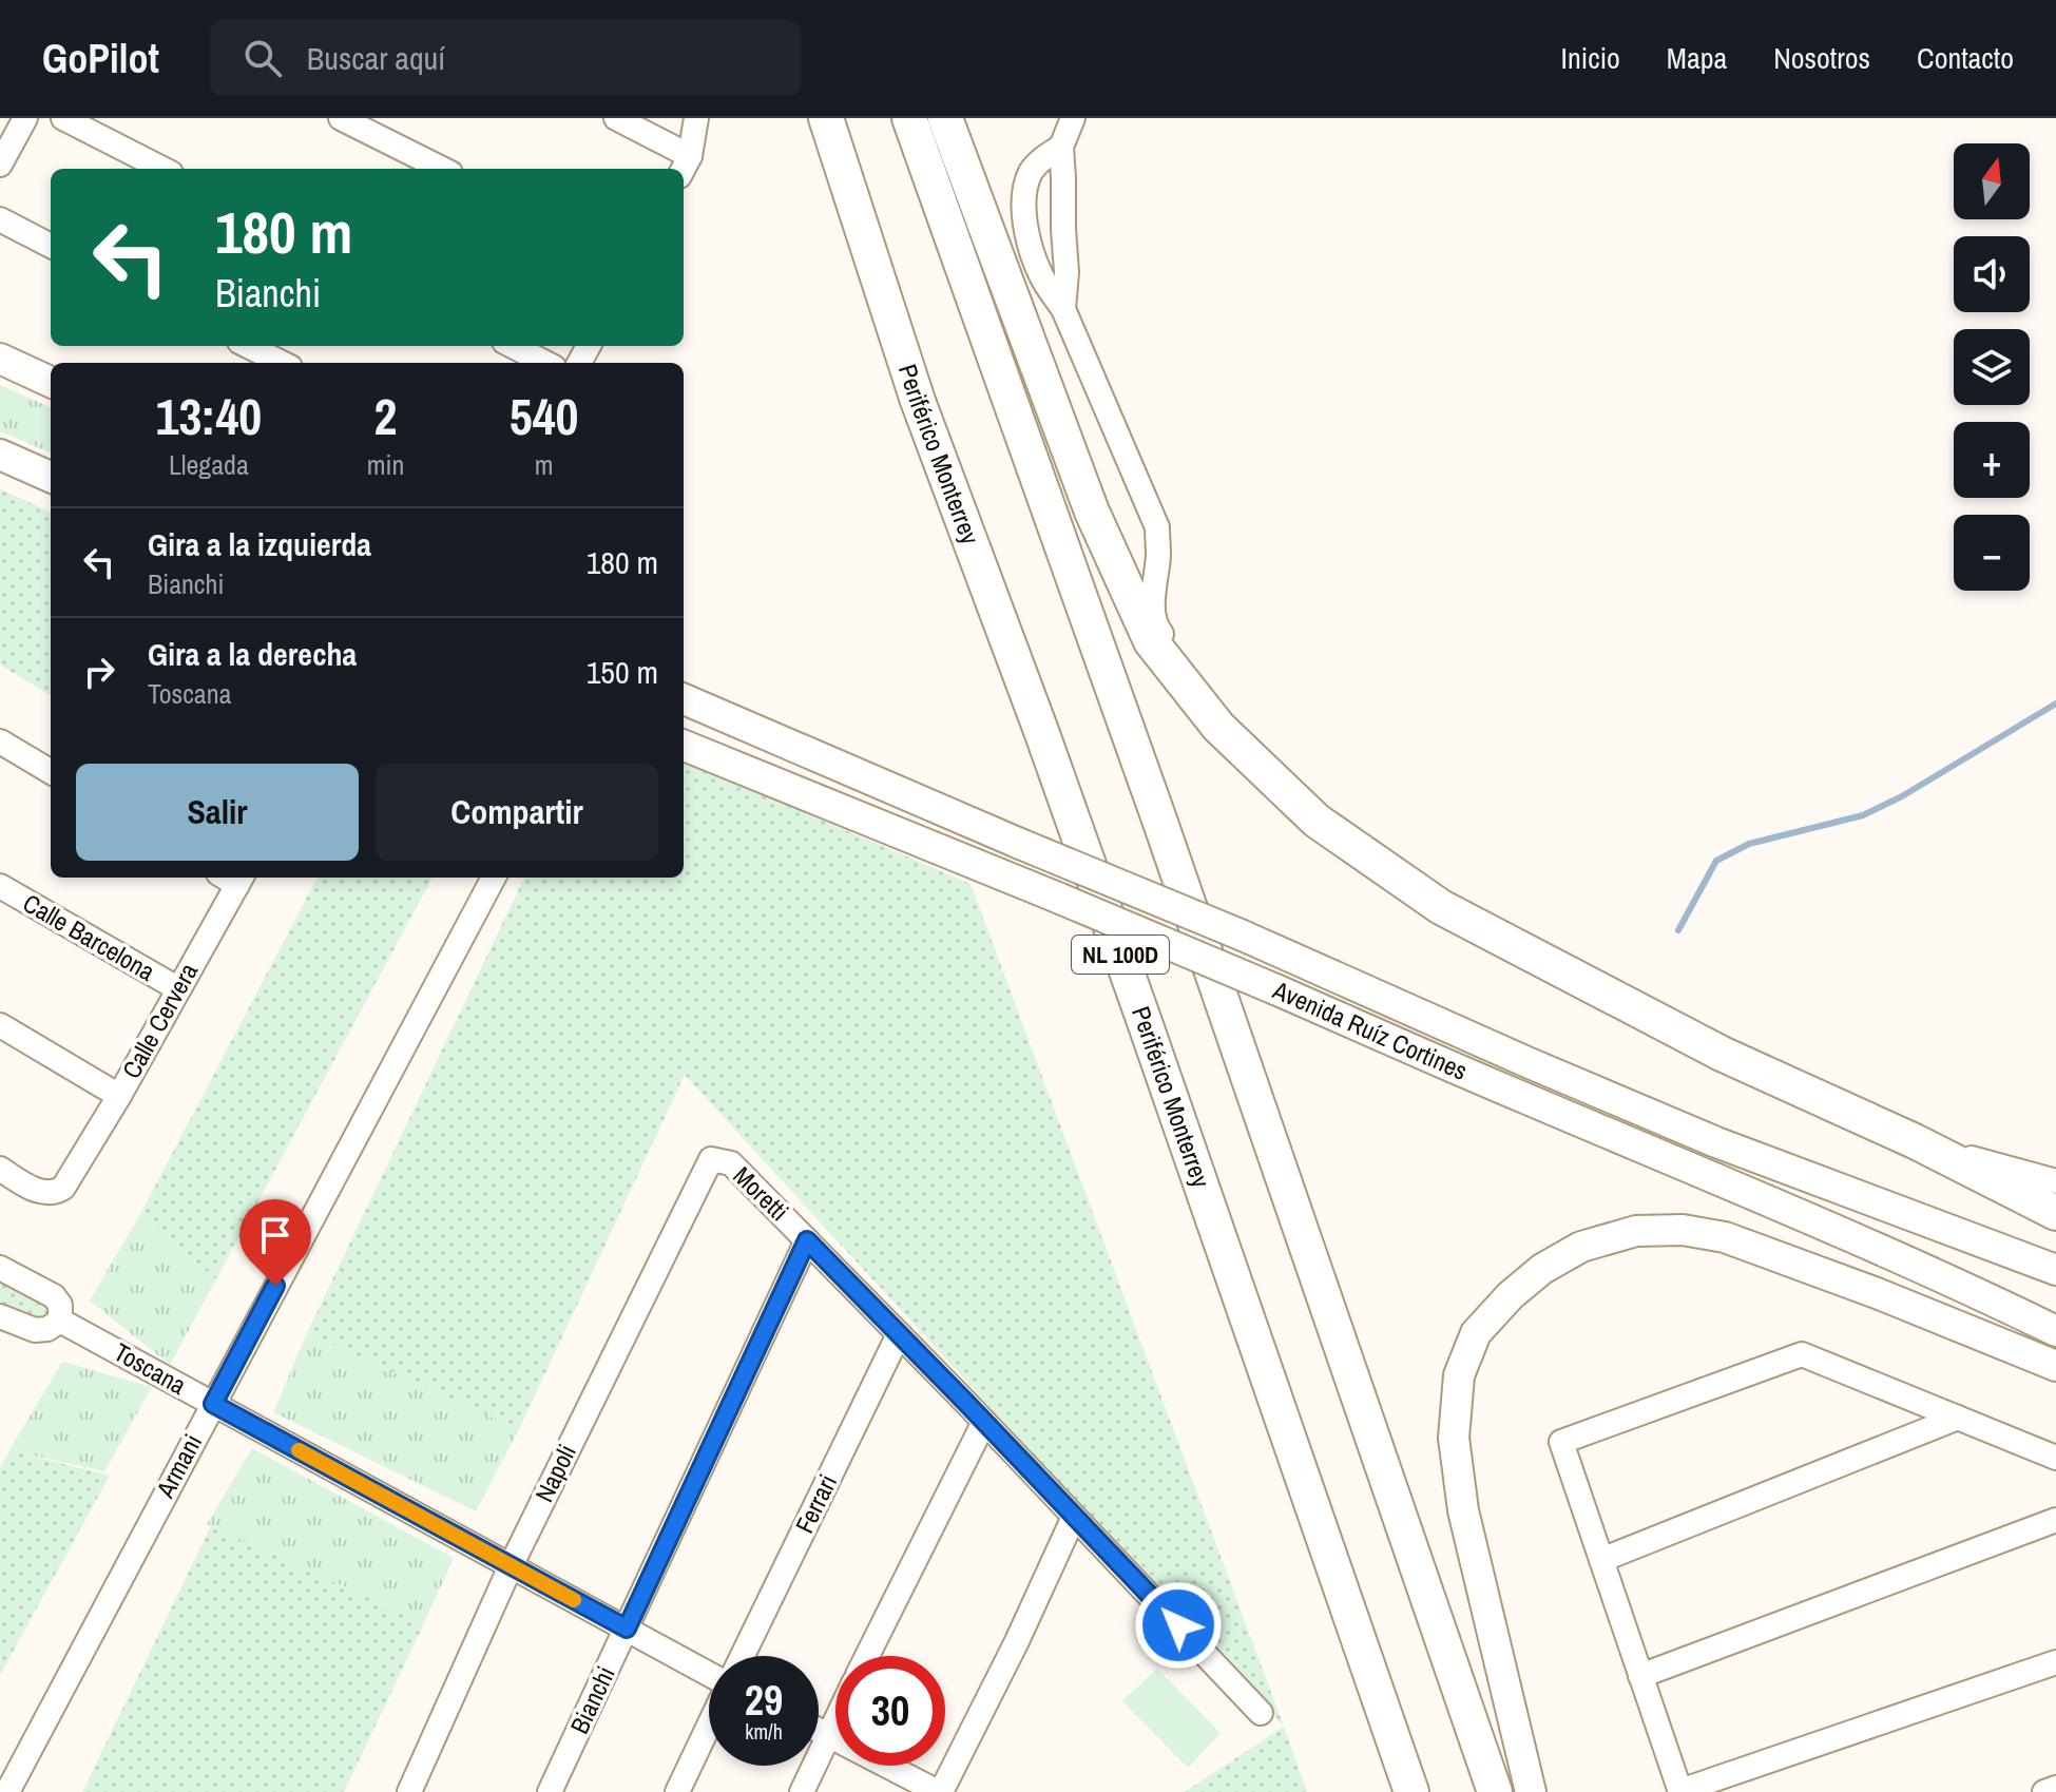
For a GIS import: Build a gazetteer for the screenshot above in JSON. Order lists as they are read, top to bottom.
{
  "streets": {
    "highway": ["Periférico Monterrey", "NL 100D"],
    "main road": ["Avenida Ruíz Cortines"],
    "street": [
      "Calle Barcelona",
      "Calle Cervera",
      "Moretti",
      "Toscana",
      "Armani",
      "Napoli",
      "Ferrari",
      "Bianchi"
    ]
  },
  "crossings": [
    ["Calle Barcelona", "Calle Cervera"],
    ["Moretti", "Napoli"],
    ["Moretti", "Ferrari"],
    ["Moretti", "Bianchi"],
    ["Toscana", "Armani"],
    ["Toscana", "Napoli"],
    ["Toscana", "Bianchi"]
  ],
  "north": "top",
  "page": {
    "header": "GoPilot",
    "search": "Buscar aquí",
    "nav": [
      "Inicio",
      "Mapa",
      "Nosotros",
      "Contacto"
    ],
    "map_buttons": ["+", "−"],
    "turn": ["180 m", "Bianchi"],
    "eta": [
      "13:40",
      "Llegada",
      "2",
      "min",
      "540",
      "m"
    ],
    "list": [
      {
        "name": "Gira a la izquierda",
        "note": "Bianchi",
        "value": "180 m"
      },
      {
        "name": "Gira a la derecha",
        "note": "Toscana",
        "value": "150 m"
      }
    ],
    "buttons": ["Salir", "Compartir"],
    "speed": "29 km/h",
    "limit": "30"
  }
}
